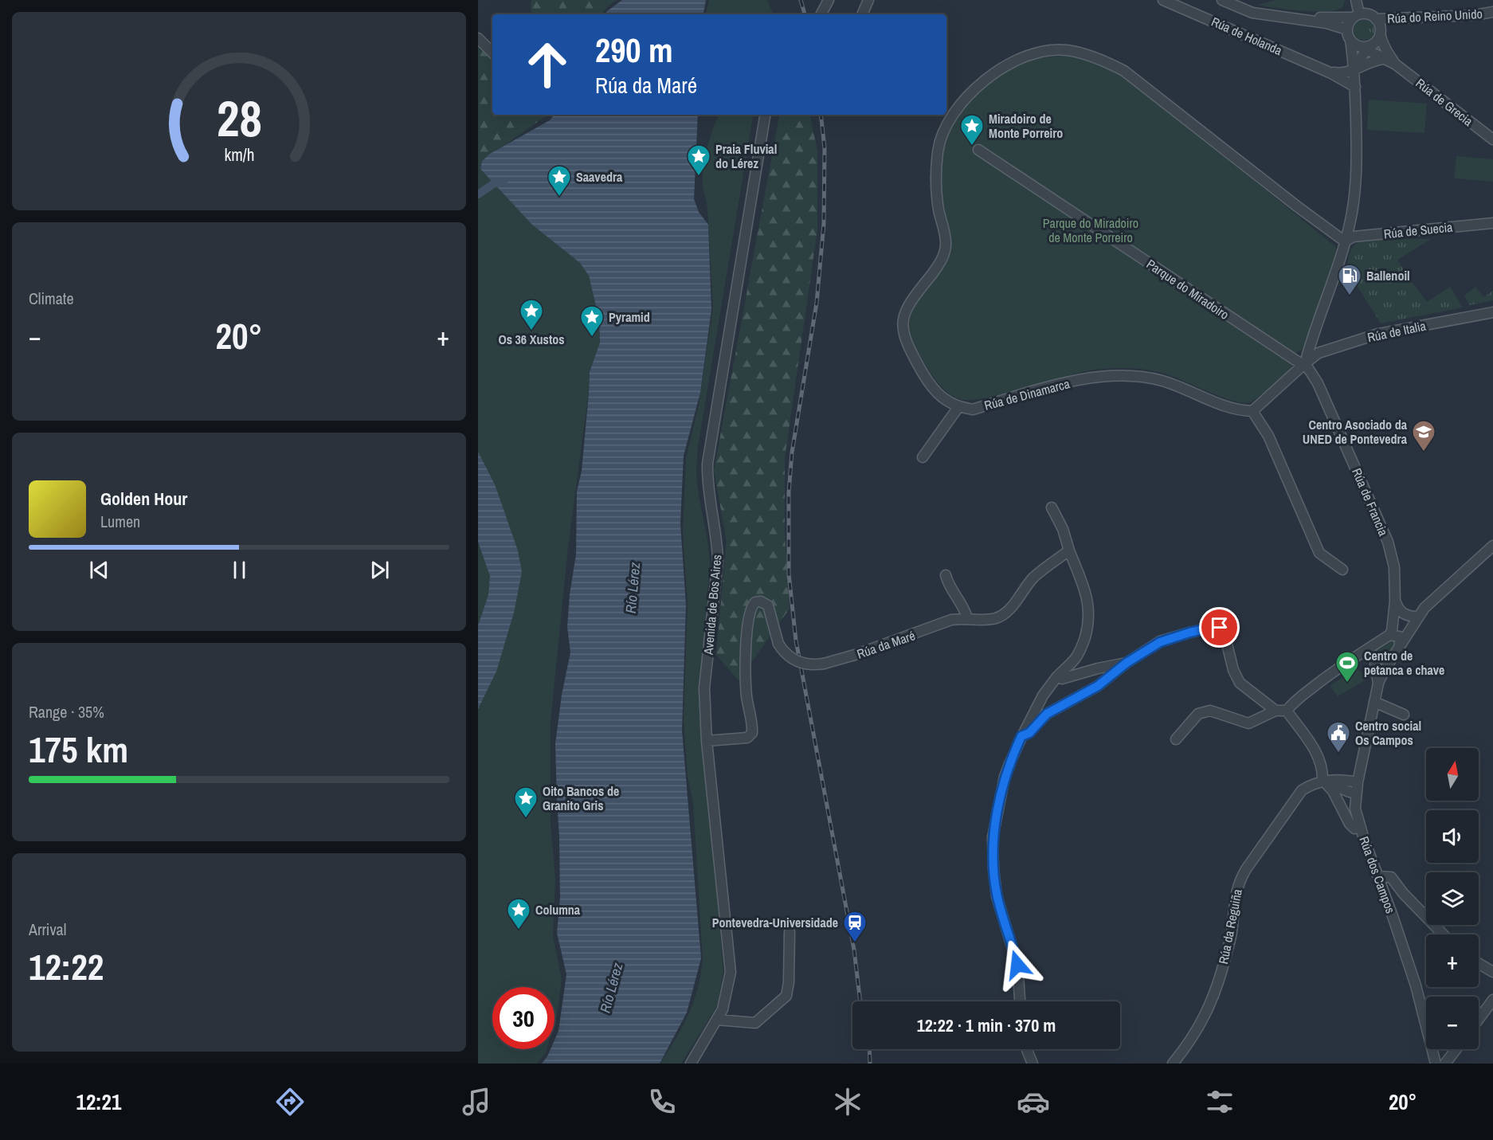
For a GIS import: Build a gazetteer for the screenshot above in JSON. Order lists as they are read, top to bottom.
{
  "streets": {
    "street": [
      "Rúa do Reino Unido",
      "Rúa de Holanda",
      "Rúa de Grecia",
      "Rúa de Suecia",
      "Parque do Miradoiro",
      "Rúa de Italia",
      "Rúa de Dinamarca",
      "Rúa de Francia",
      "Avenida de Bos Aires",
      "Rúa da Maré",
      "Rúa dos Campos",
      "Rúa da Reguiña"
    ]
  },
  "crossings": [
    ["Rúa do Reino Unido", "Rúa de Grecia"],
    ["Parque do Miradoiro", "Rúa de Italia"],
    ["Parque do Miradoiro", "Rúa de Francia"],
    ["Rúa de Italia", "Rúa de Francia"],
    ["Rúa de Francia", "Rúa dos Campos"],
    ["Avenida de Bos Aires", "Rúa da Maré"]
  ],
  "water": ["Río Lérez"],
  "parks": ["Parque do Miradoiro de Monte Porreiro"],
  "places": {
    "place": [
      "Miradoiro de Monte Porreiro",
      "Praia Fluvial do Lérez",
      "Saavedra",
      "Os 36 Xustos",
      "Pyramid",
      "Oito Bancos de Granito Gris",
      "Columna"
    ],
    "fuel station": ["Ballenoil"],
    "school or university": ["Centro Asociado da UNED de Pontevedra"],
    "sports": ["Centro de petanca e chave"],
    "public building": ["Centro social Os Campos"],
    "station": ["Pontevedra-Universidade"]
  },
  "north": "top",
  "page": {
    "turn": ["290 m", "Rúa da Maré"],
    "tile": [
      "Climate",
      ["Range · 35%", "175 km"],
      ["Arrival", "12:22"]
    ],
    "heat": ["−", "20°", "+"],
    "song": ["Golden Hour", "Lumen"],
    "map_buttons": ["+", "−"],
    "limit": "30",
    "trip": "12:22 · 1 min · 370 m",
    "tabs": ["12:21", "20°"],
    "gauge": ["28", "km/h"]
  }
}
